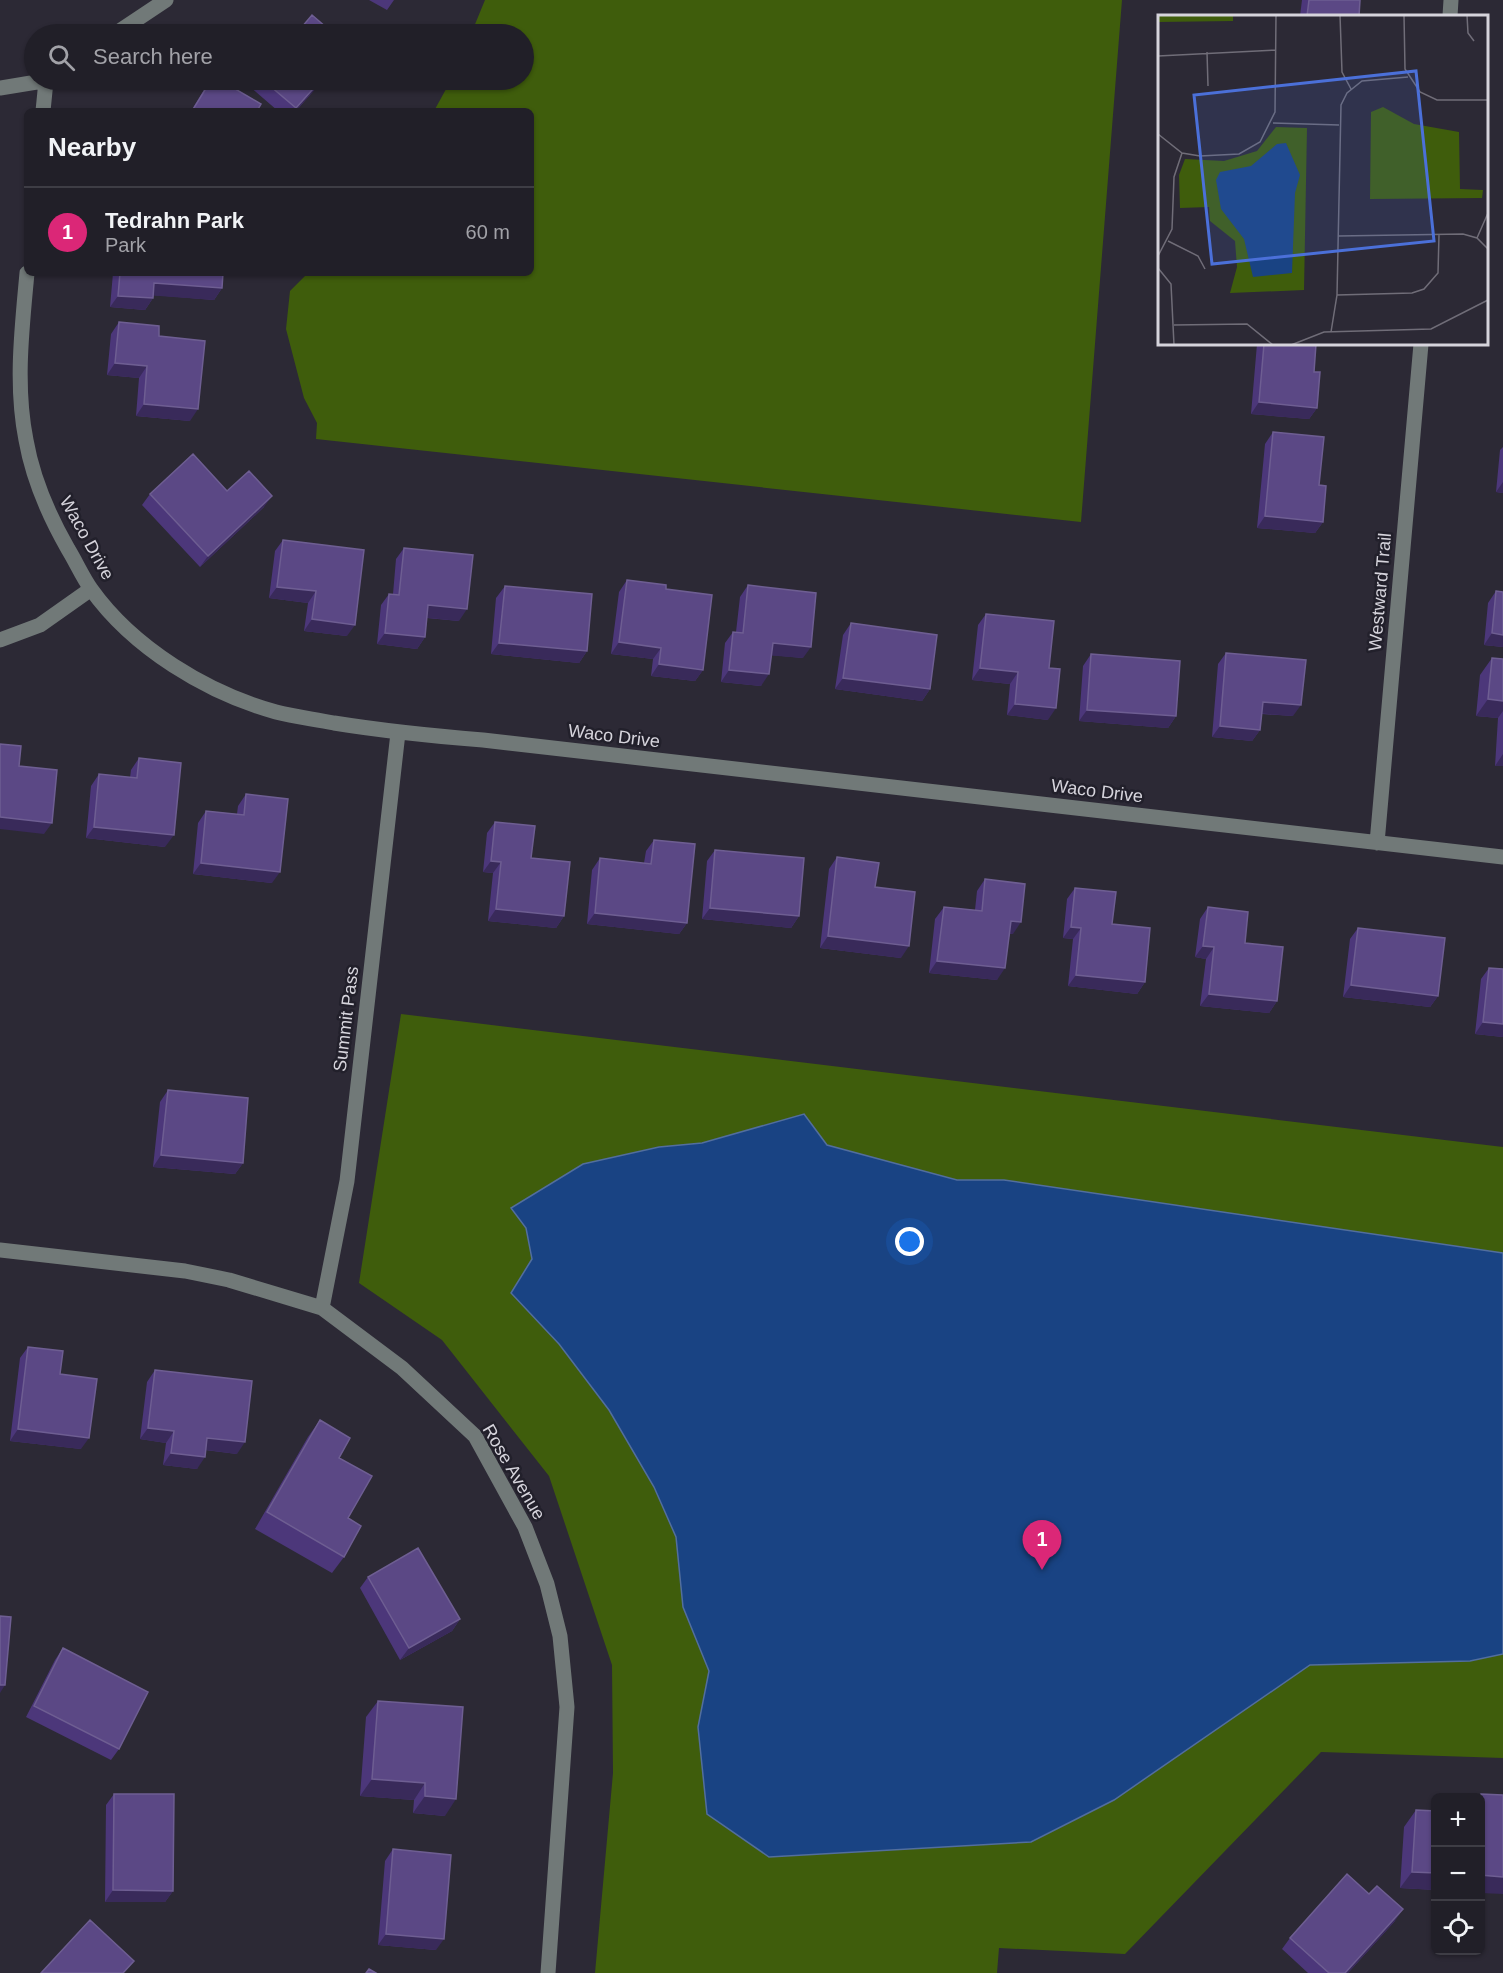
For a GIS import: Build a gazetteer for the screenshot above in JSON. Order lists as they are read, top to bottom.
{
  "streets": {
    "street": [
      "Waco Drive",
      "Westward Trail",
      "Summit Pass",
      "Rose Avenue"
    ]
  },
  "crossings": [
    ["Waco Drive", "Westward Trail"],
    ["Waco Drive", "Summit Pass"],
    ["Summit Pass", "Rose Avenue"]
  ],
  "page": {
    "search": "Search here",
    "heading": "Nearby",
    "list": [
      {
        "mark": "1",
        "name": "Tedrahn Park",
        "note": "Park",
        "value": "60 m"
      }
    ],
    "pins": "1",
    "map_buttons": ["+", "−"]
  }
}
